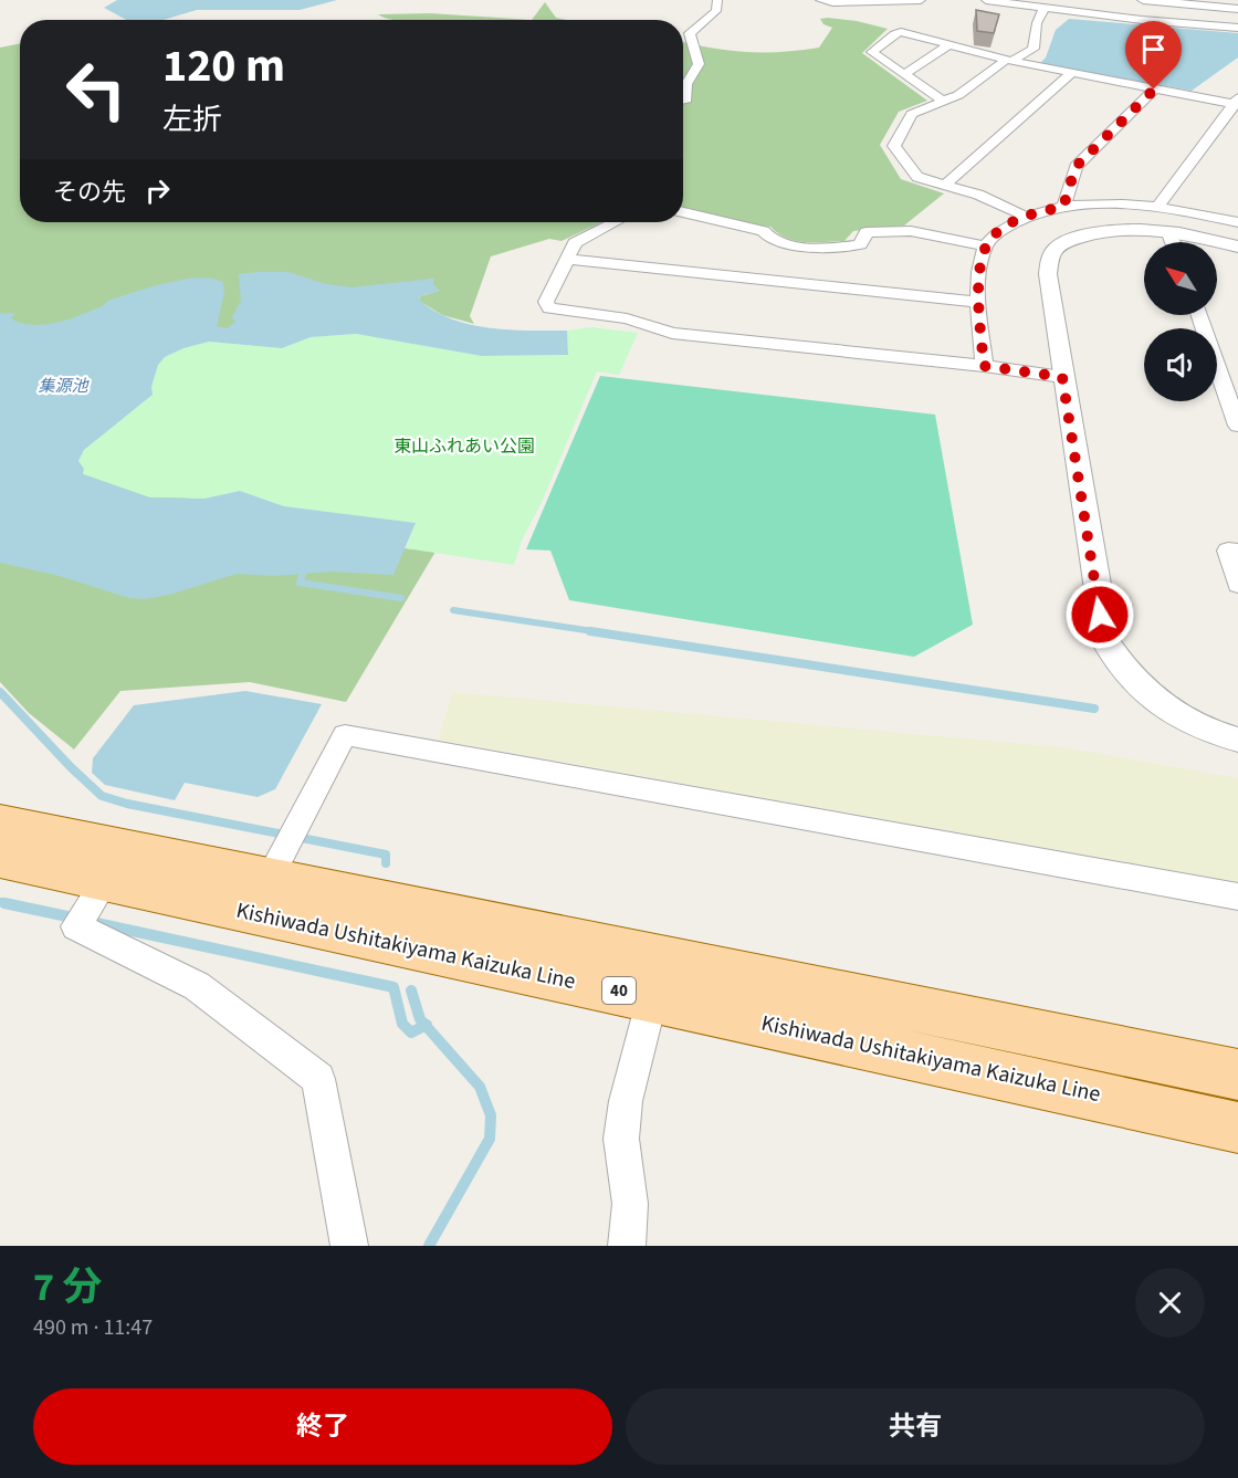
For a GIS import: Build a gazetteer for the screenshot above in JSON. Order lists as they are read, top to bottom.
{
  "streets": {
    "main road": ["Kishiwada Ushitakiyama Kaizuka Line", "40"]
  },
  "water": ["集源池"],
  "parks": ["東山ふれあい公園"],
  "north": "top left",
  "page": {
    "turn": ["120 m", "左折"],
    "then": "その先",
    "heading": ["7 分", "490 m · 11:47"],
    "buttons": ["終了", "共有"]
  }
}
